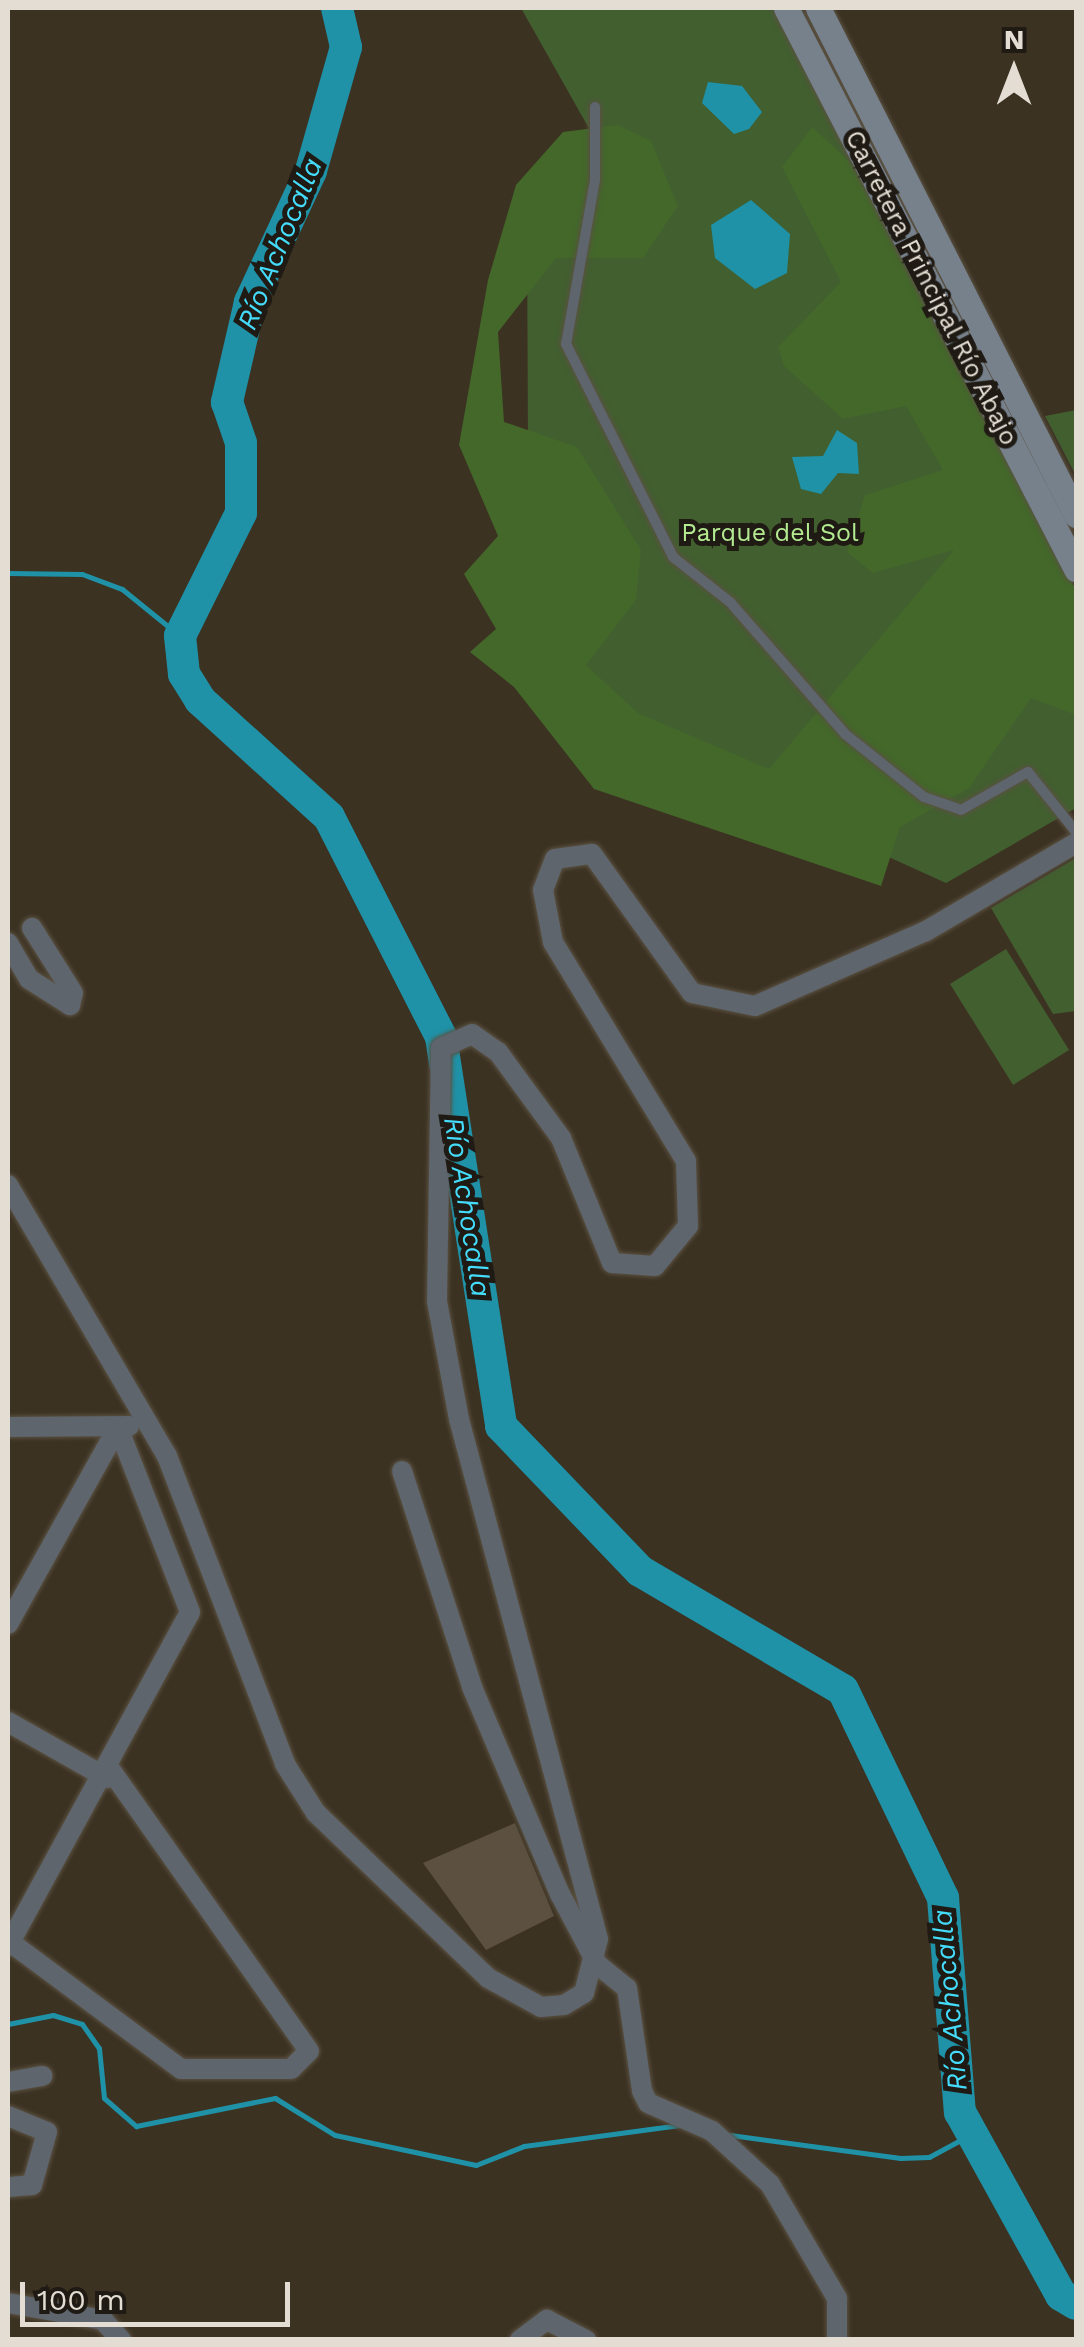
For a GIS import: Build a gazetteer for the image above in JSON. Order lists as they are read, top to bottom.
{
  "streets": {
    "main road": ["Carretera Principal Río Abajo"]
  },
  "water": ["Río Achocalla"],
  "parks": ["Parque del Sol"],
  "scale_bar": "100 m",
  "north": "top"
}
